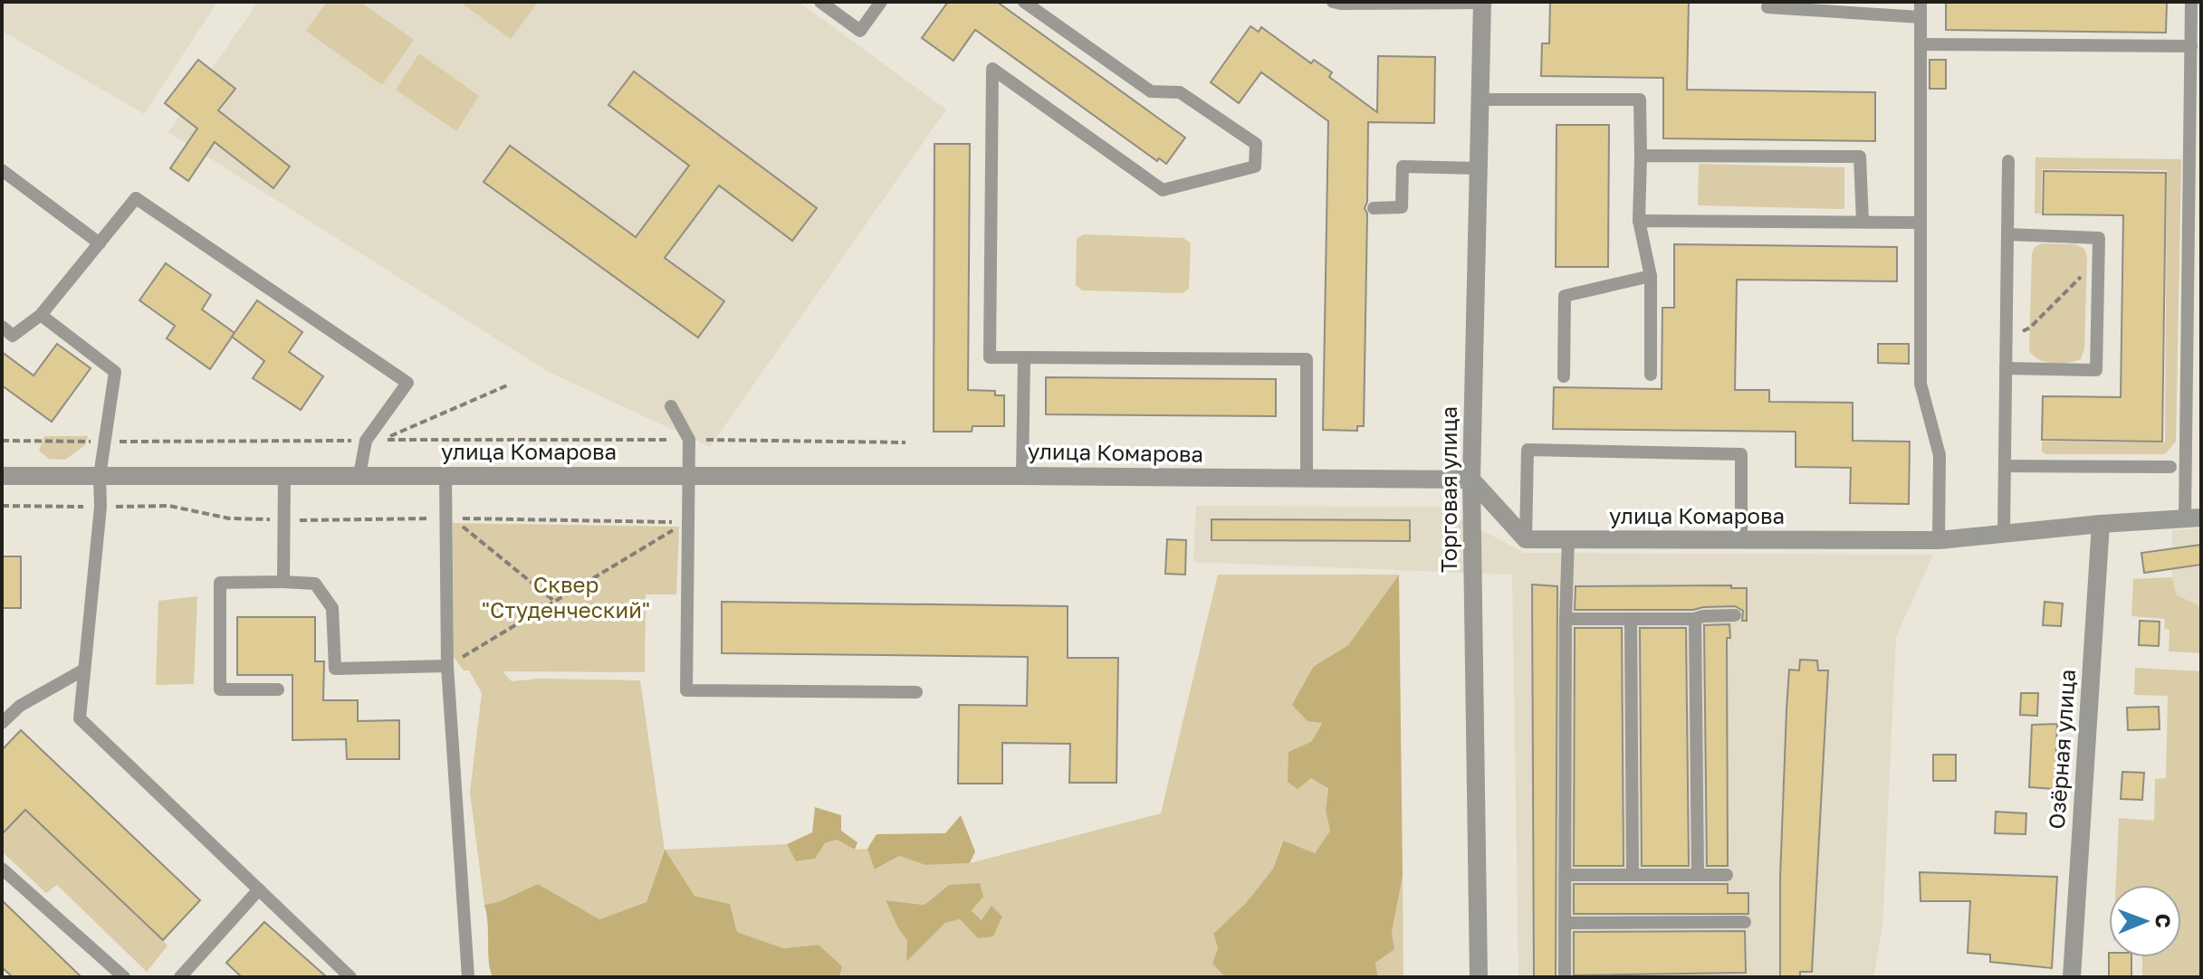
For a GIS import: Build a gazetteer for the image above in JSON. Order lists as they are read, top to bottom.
{
  "streets": {
    "street": ["улица Комарова", "Торговая улица", "Озёрная улица"]
  },
  "crossings": [
    ["улица Комарова", "Торговая улица"],
    ["улица Комарова", "Озёрная улица"]
  ],
  "parks": ["Сквер \"Студенческий\""],
  "north": "right"
}
